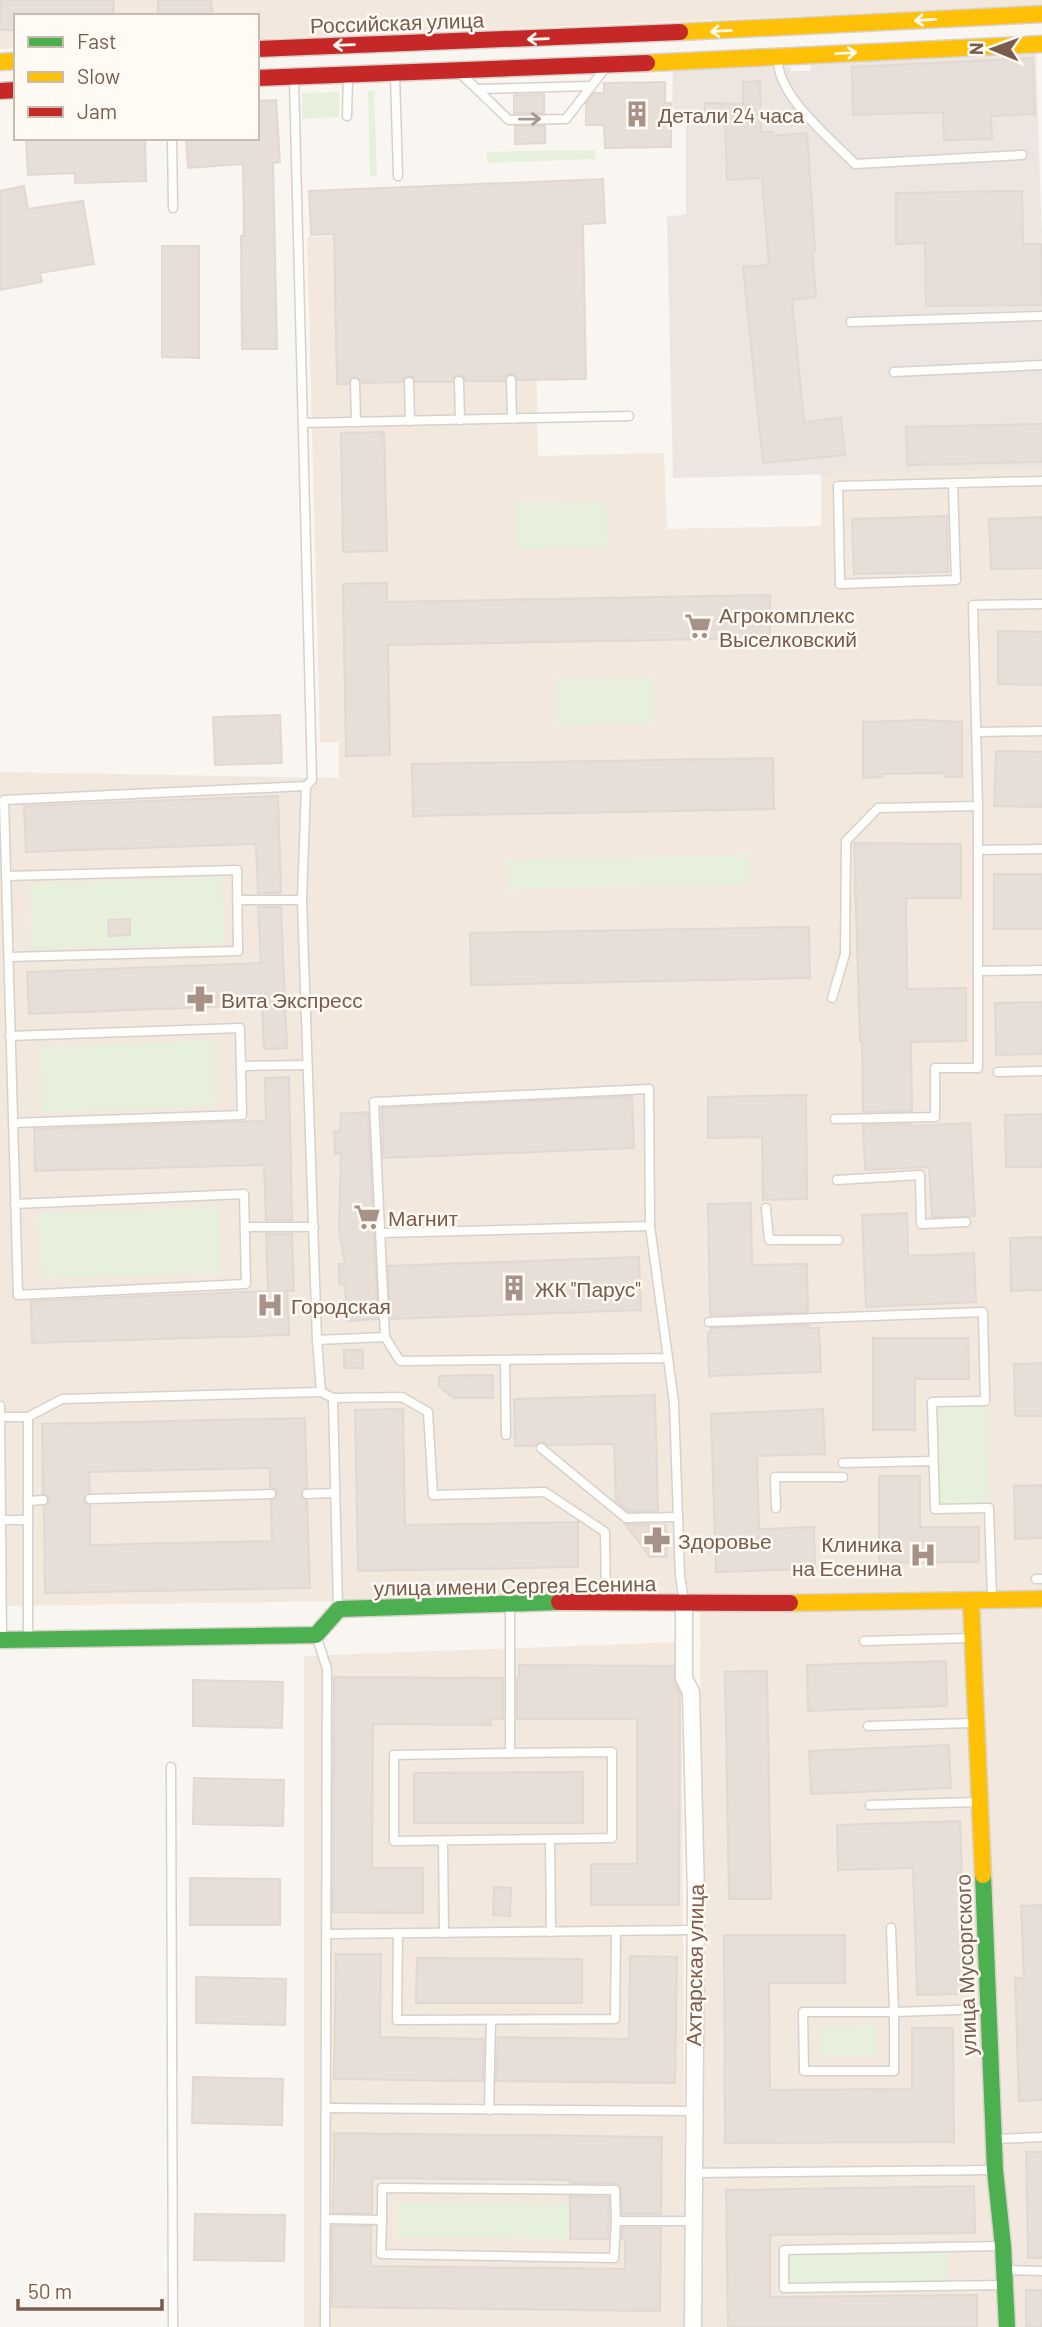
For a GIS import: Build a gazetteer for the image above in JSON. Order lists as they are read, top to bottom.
{
  "streets": {
    "street": [
      "Российская улица",
      "улица имени Сергея Есенина",
      "Ахтарская улица",
      "улица Мусоргского"
    ]
  },
  "crossings": [
    ["улица имени Сергея Есенина", "Ахтарская улица"],
    ["улица имени Сергея Есенина", "улица Мусоргского"]
  ],
  "places": {
    "building": ["Детали 24 часа", "ЖК \"Парус\""],
    "supermarket": ["Агрокомплекс Выселковский", "Магнит"],
    "pharmacy": ["Вита Экспресс", "Здоровье"],
    "hospital": ["Городская", "Клиника на Есенина"]
  },
  "legend": ["Fast", "Slow", "Jam"],
  "scale_bar": "50 m",
  "north": "left"
}
